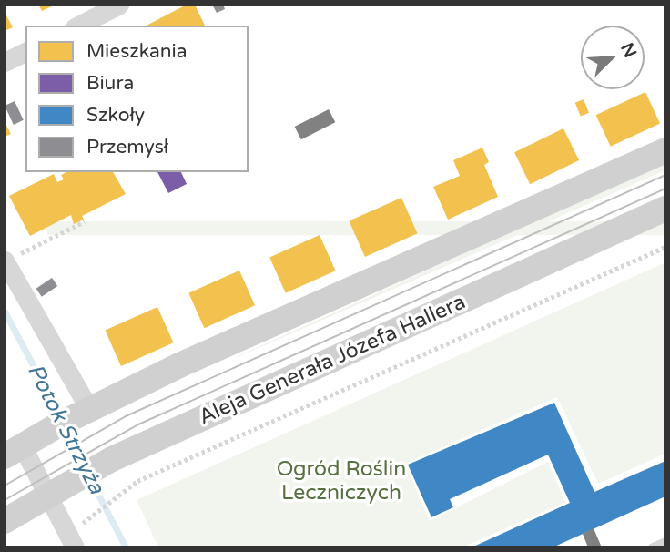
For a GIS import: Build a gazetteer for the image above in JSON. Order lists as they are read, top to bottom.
{
  "streets": {
    "main road": ["Aleja Generała Józefa Hallera"]
  },
  "water": ["Potok Strzyża"],
  "parks": ["Ogród Roślin Leczniczych"],
  "legend": [
    "Mieszkania",
    "Biura",
    "Szkoły",
    "Przemysł"
  ],
  "north": "top right"
}
